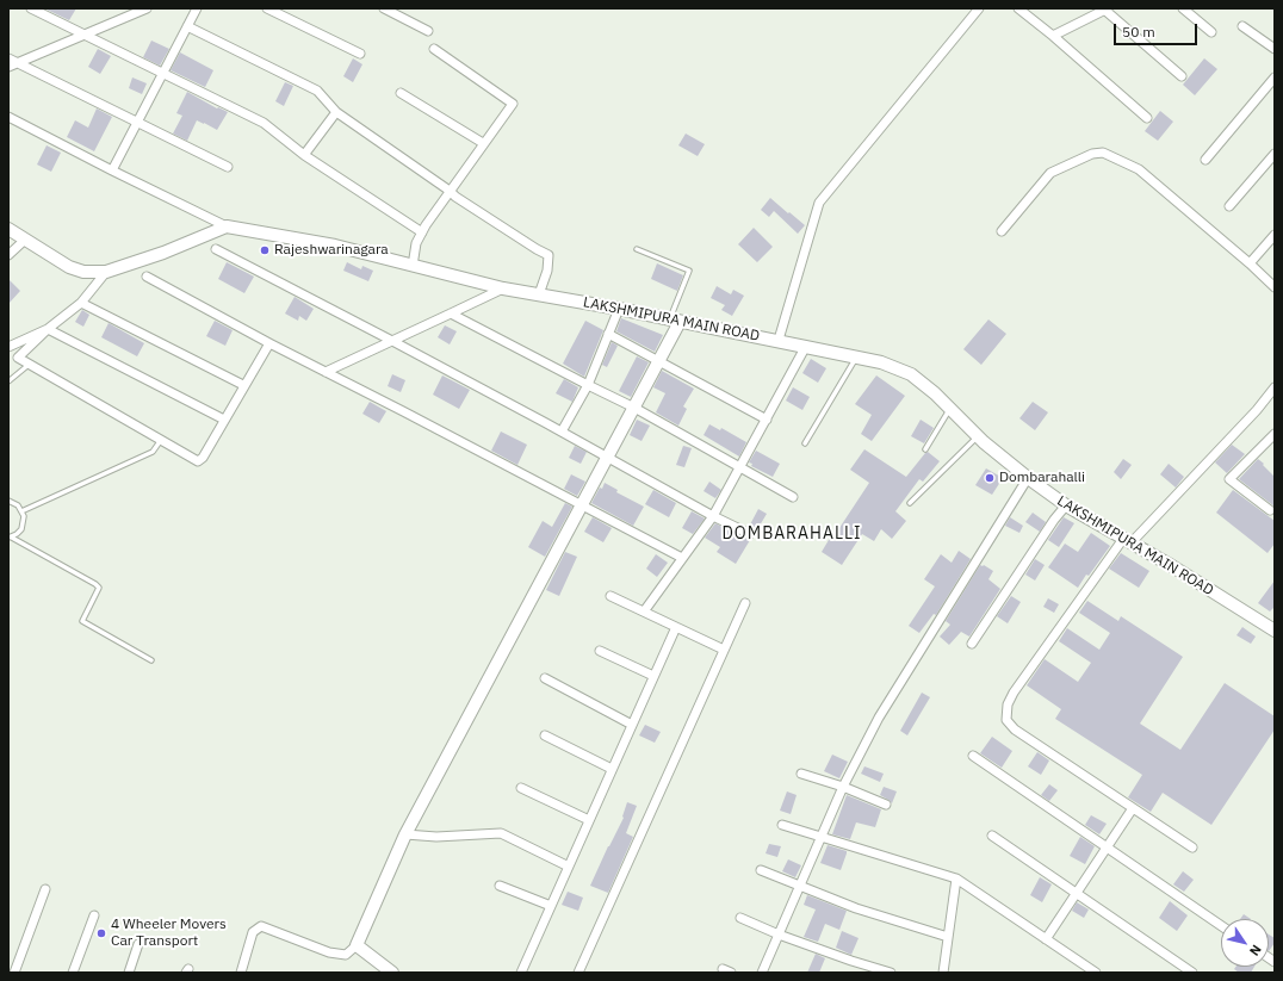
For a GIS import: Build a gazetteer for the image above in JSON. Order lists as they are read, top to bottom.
{
  "streets": {
    "main road": ["LAKSHMIPURA MAIN ROAD"]
  },
  "districts": ["DOMBARAHALLI"],
  "places": ["Rajeshwarinagara", "Dombarahalli", "4 Wheeler Movers Car Transport"],
  "scale_bar": "50 m",
  "north": "bottom right"
}
